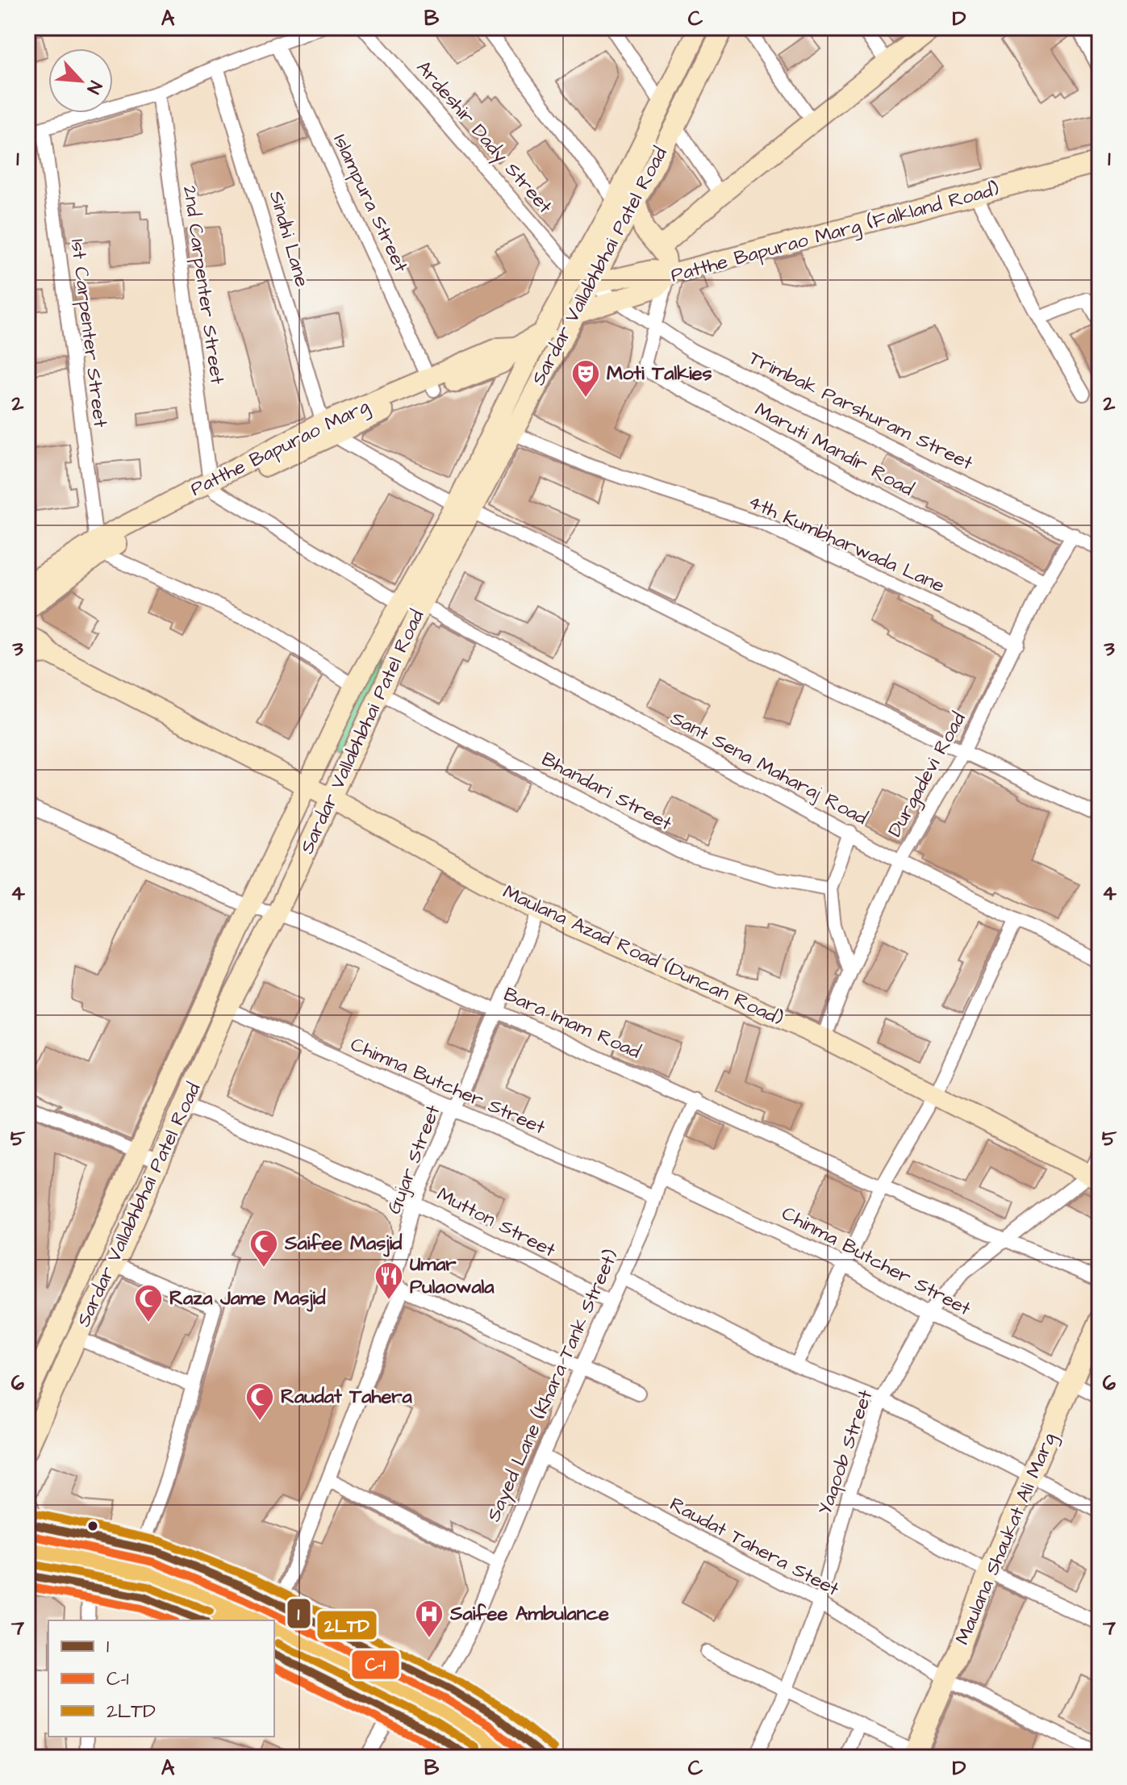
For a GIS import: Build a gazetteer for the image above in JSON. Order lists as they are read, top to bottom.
{
  "streets": {
    "main road": [
      "Patthe Bapurao Marg (Falkland Road)",
      "Sardar Vallabhbhai Patel Road",
      "Patthe Bapurao Marg",
      "Maulana Azad Road (Duncan Road)",
      "Maulana Shaukat Ali Marg"
    ],
    "street": [
      "Ardeshir Dady Street",
      "Islampura Street",
      "Sindhi Lane",
      "2nd Carpenter Street",
      "1st Carpenter Street",
      "Trimbak Parshuram Street",
      "Maruti Mandir Road",
      "4th Kumbharwada Lane",
      "Sant Sena Maharaj Road",
      "Durgadevi Road",
      "Bhandari Street",
      "Bara Imam Road",
      "Chimna Butcher Street",
      "Gujar Street",
      "Mutton Street",
      "Chinma Butcher Street",
      "Sayed Lane (Khara Tank Street)",
      "Yaqoob Street",
      "Raudat Tahera Steet"
    ]
  },
  "crossings": [
    ["Ardeshir Dady Street", "Patthe Bapurao Marg (Falkland Road)"],
    ["Ardeshir Dady Street", "Sardar Vallabhbhai Patel Road"],
    ["Ardeshir Dady Street", "Trimbak Parshuram Street"],
    ["Islampura Street", "Patthe Bapurao Marg"],
    ["Patthe Bapurao Marg (Falkland Road)", "Sardar Vallabhbhai Patel Road"],
    ["Patthe Bapurao Marg (Falkland Road)", "Trimbak Parshuram Street"],
    ["Patthe Bapurao Marg (Falkland Road)", "Patthe Bapurao Marg"],
    ["Sindhi Lane", "Patthe Bapurao Marg"],
    ["Sardar Vallabhbhai Patel Road", "Patthe Bapurao Marg"],
    ["Sardar Vallabhbhai Patel Road", "4th Kumbharwada Lane"],
    ["Sardar Vallabhbhai Patel Road", "Sant Sena Maharaj Road"],
    ["Sardar Vallabhbhai Patel Road", "Bhandari Street"],
    ["Sardar Vallabhbhai Patel Road", "Maulana Azad Road (Duncan Road)"],
    ["Sardar Vallabhbhai Patel Road", "Bara Imam Road"],
    ["Sardar Vallabhbhai Patel Road", "Chimna Butcher Street"],
    ["Sardar Vallabhbhai Patel Road", "Mutton Street"],
    ["2nd Carpenter Street", "Patthe Bapurao Marg"],
    ["1st Carpenter Street", "Patthe Bapurao Marg"],
    ["Trimbak Parshuram Street", "Maruti Mandir Road"],
    ["Trimbak Parshuram Street", "Durgadevi Road"],
    ["Maruti Mandir Road", "Durgadevi Road"],
    ["4th Kumbharwada Lane", "Durgadevi Road"],
    ["Sant Sena Maharaj Road", "Durgadevi Road"],
    ["Durgadevi Road", "Maulana Azad Road (Duncan Road)"],
    ["Maulana Azad Road (Duncan Road)", "Gujar Street"],
    ["Maulana Azad Road (Duncan Road)", "Yaqoob Street"],
    ["Bara Imam Road", "Gujar Street"],
    ["Bara Imam Road", "Sayed Lane (Khara Tank Street)"],
    ["Bara Imam Road", "Yaqoob Street"],
    ["Chimna Butcher Street", "Gujar Street"],
    ["Chimna Butcher Street", "Sayed Lane (Khara Tank Street)"],
    ["Gujar Street", "Mutton Street"],
    ["Mutton Street", "Sayed Lane (Khara Tank Street)"],
    ["Chinma Butcher Street", "Sayed Lane (Khara Tank Street)"],
    ["Chinma Butcher Street", "Yaqoob Street"],
    ["Chinma Butcher Street", "Maulana Shaukat Ali Marg"],
    ["Sayed Lane (Khara Tank Street)", "Raudat Tahera Steet"],
    ["Yaqoob Street", "Raudat Tahera Steet"],
    ["Maulana Shaukat Ali Marg", "Raudat Tahera Steet"]
  ],
  "places": {
    "theatre": ["Moti Talkies"],
    "mosque": ["Saifee Masjid", "Raza Jame Masjid", "Raudat Tahera"],
    "restaurant": ["Umar Pulaowala"],
    "hospital": ["Saifee Ambulance"]
  },
  "lines": ["transit line 2LTD", "transit line 1", "transit line C-1"],
  "legend": ["1", "C-1", "2LTD"],
  "north": "bottom right",
  "grid": {
    "columns": [
      "A",
      "B",
      "C",
      "D"
    ],
    "rows": [
      "1",
      "2",
      "3",
      "4",
      "5",
      "6",
      "7"
    ]
  }
}
